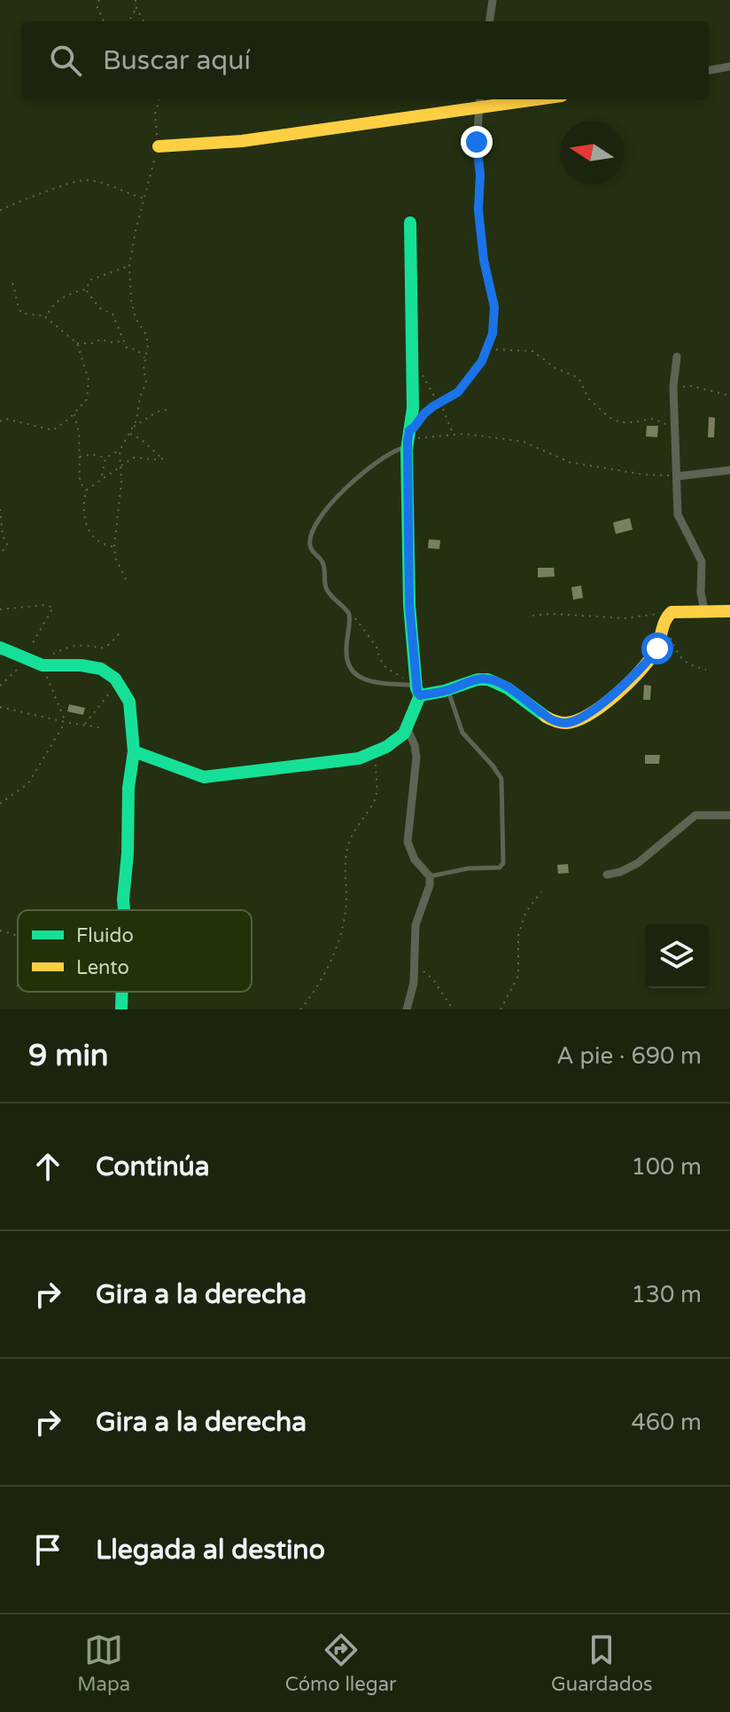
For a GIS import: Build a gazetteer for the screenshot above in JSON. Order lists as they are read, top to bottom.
{
  "legend": ["Fluido", "Lento"],
  "north": "left",
  "page": {
    "search": "Buscar aquí",
    "heading": ["9 min", "A pie · 690 m"],
    "list": [
      ["Continúa", "100 m"],
      ["Gira a la derecha", "130 m"],
      ["Gira a la derecha", "460 m"],
      "Llegada al destino"
    ],
    "nav": ["Mapa", "Cómo llegar", "Guardados"]
  }
}
